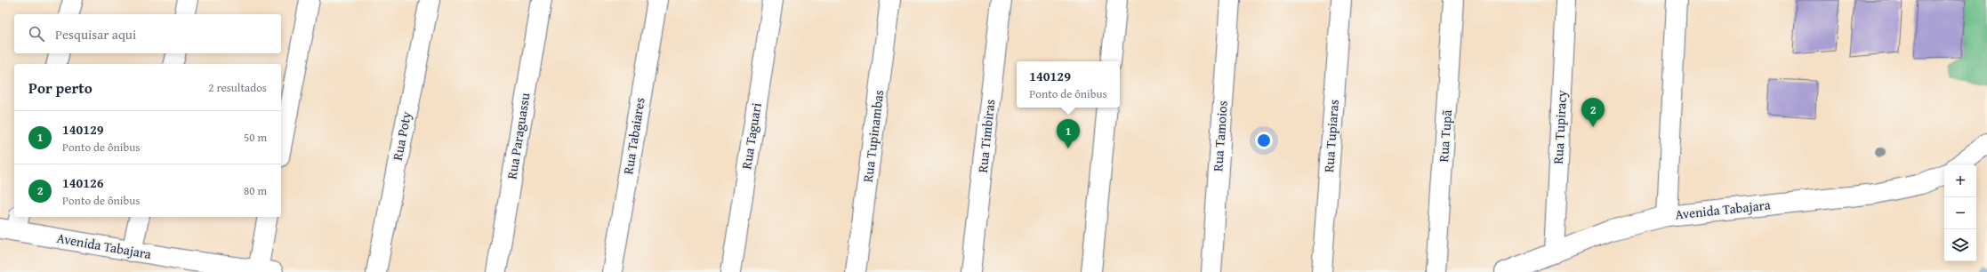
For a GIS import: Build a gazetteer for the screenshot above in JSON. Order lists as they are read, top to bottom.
{
  "streets": {
    "street": [
      "Rua Tupiracy",
      "Rua Poty",
      "Rua Paraguassu",
      "Rua Tabaiares",
      "Rua Taguari",
      "Rua Tupinambas",
      "Rua Timbiras",
      "Rua Tamoios",
      "Rua Tupiaras",
      "Rua Tupã",
      "Avenida Tabajara"
    ]
  },
  "crossings": [
    ["Rua Tupiracy", "Avenida Tabajara"]
  ],
  "page": {
    "search": "Pesquisar aqui",
    "popup": ["140129", "Ponto de ônibus"],
    "heading": ["Por perto", "2 resultados"],
    "pins": ["2", "1"],
    "list": [
      {
        "mark": "1",
        "name": "140129",
        "note": "Ponto de ônibus",
        "value": "50 m"
      },
      {
        "mark": "2",
        "name": "140126",
        "note": "Ponto de ônibus",
        "value": "80 m"
      }
    ],
    "map_buttons": ["+", "−"]
  }
}
